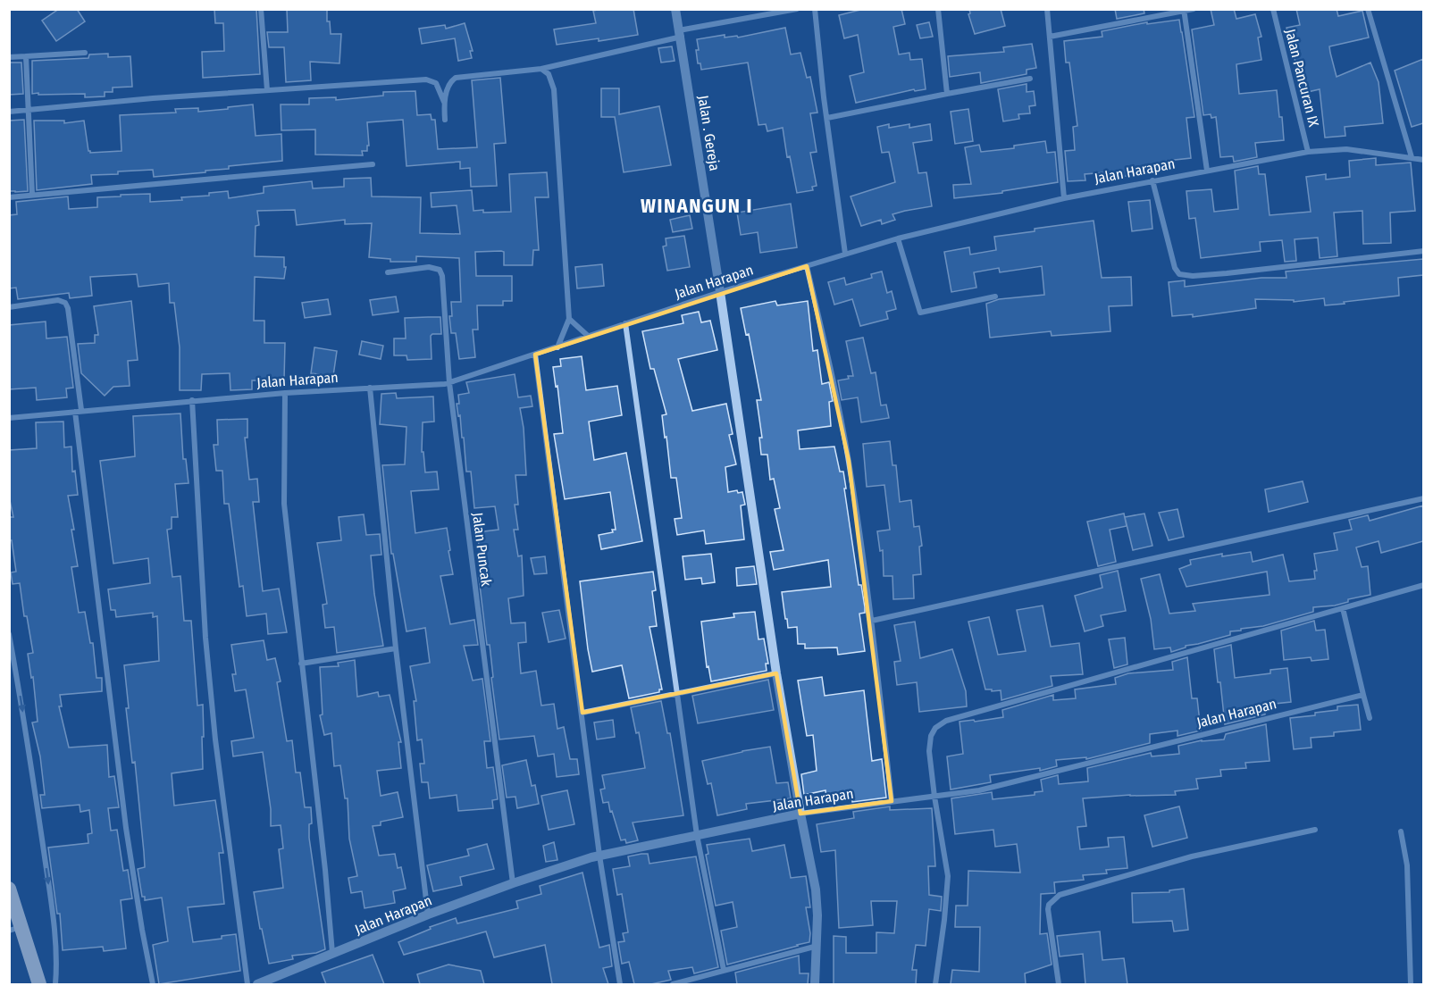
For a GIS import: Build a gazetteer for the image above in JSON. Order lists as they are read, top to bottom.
{
  "streets": {
    "street": [
      "Jalan Pancuran IX",
      "Jalan . Gereja",
      "Jalan Harapan",
      "Jalan Puncak"
    ]
  },
  "crossings": [
    ["Jalan Pancuran IX", "Jalan Harapan"],
    ["Jalan . Gereja", "Jalan Harapan"],
    ["Jalan Harapan", "Jalan Puncak"]
  ],
  "districts": ["WINANGUN I"]
}
